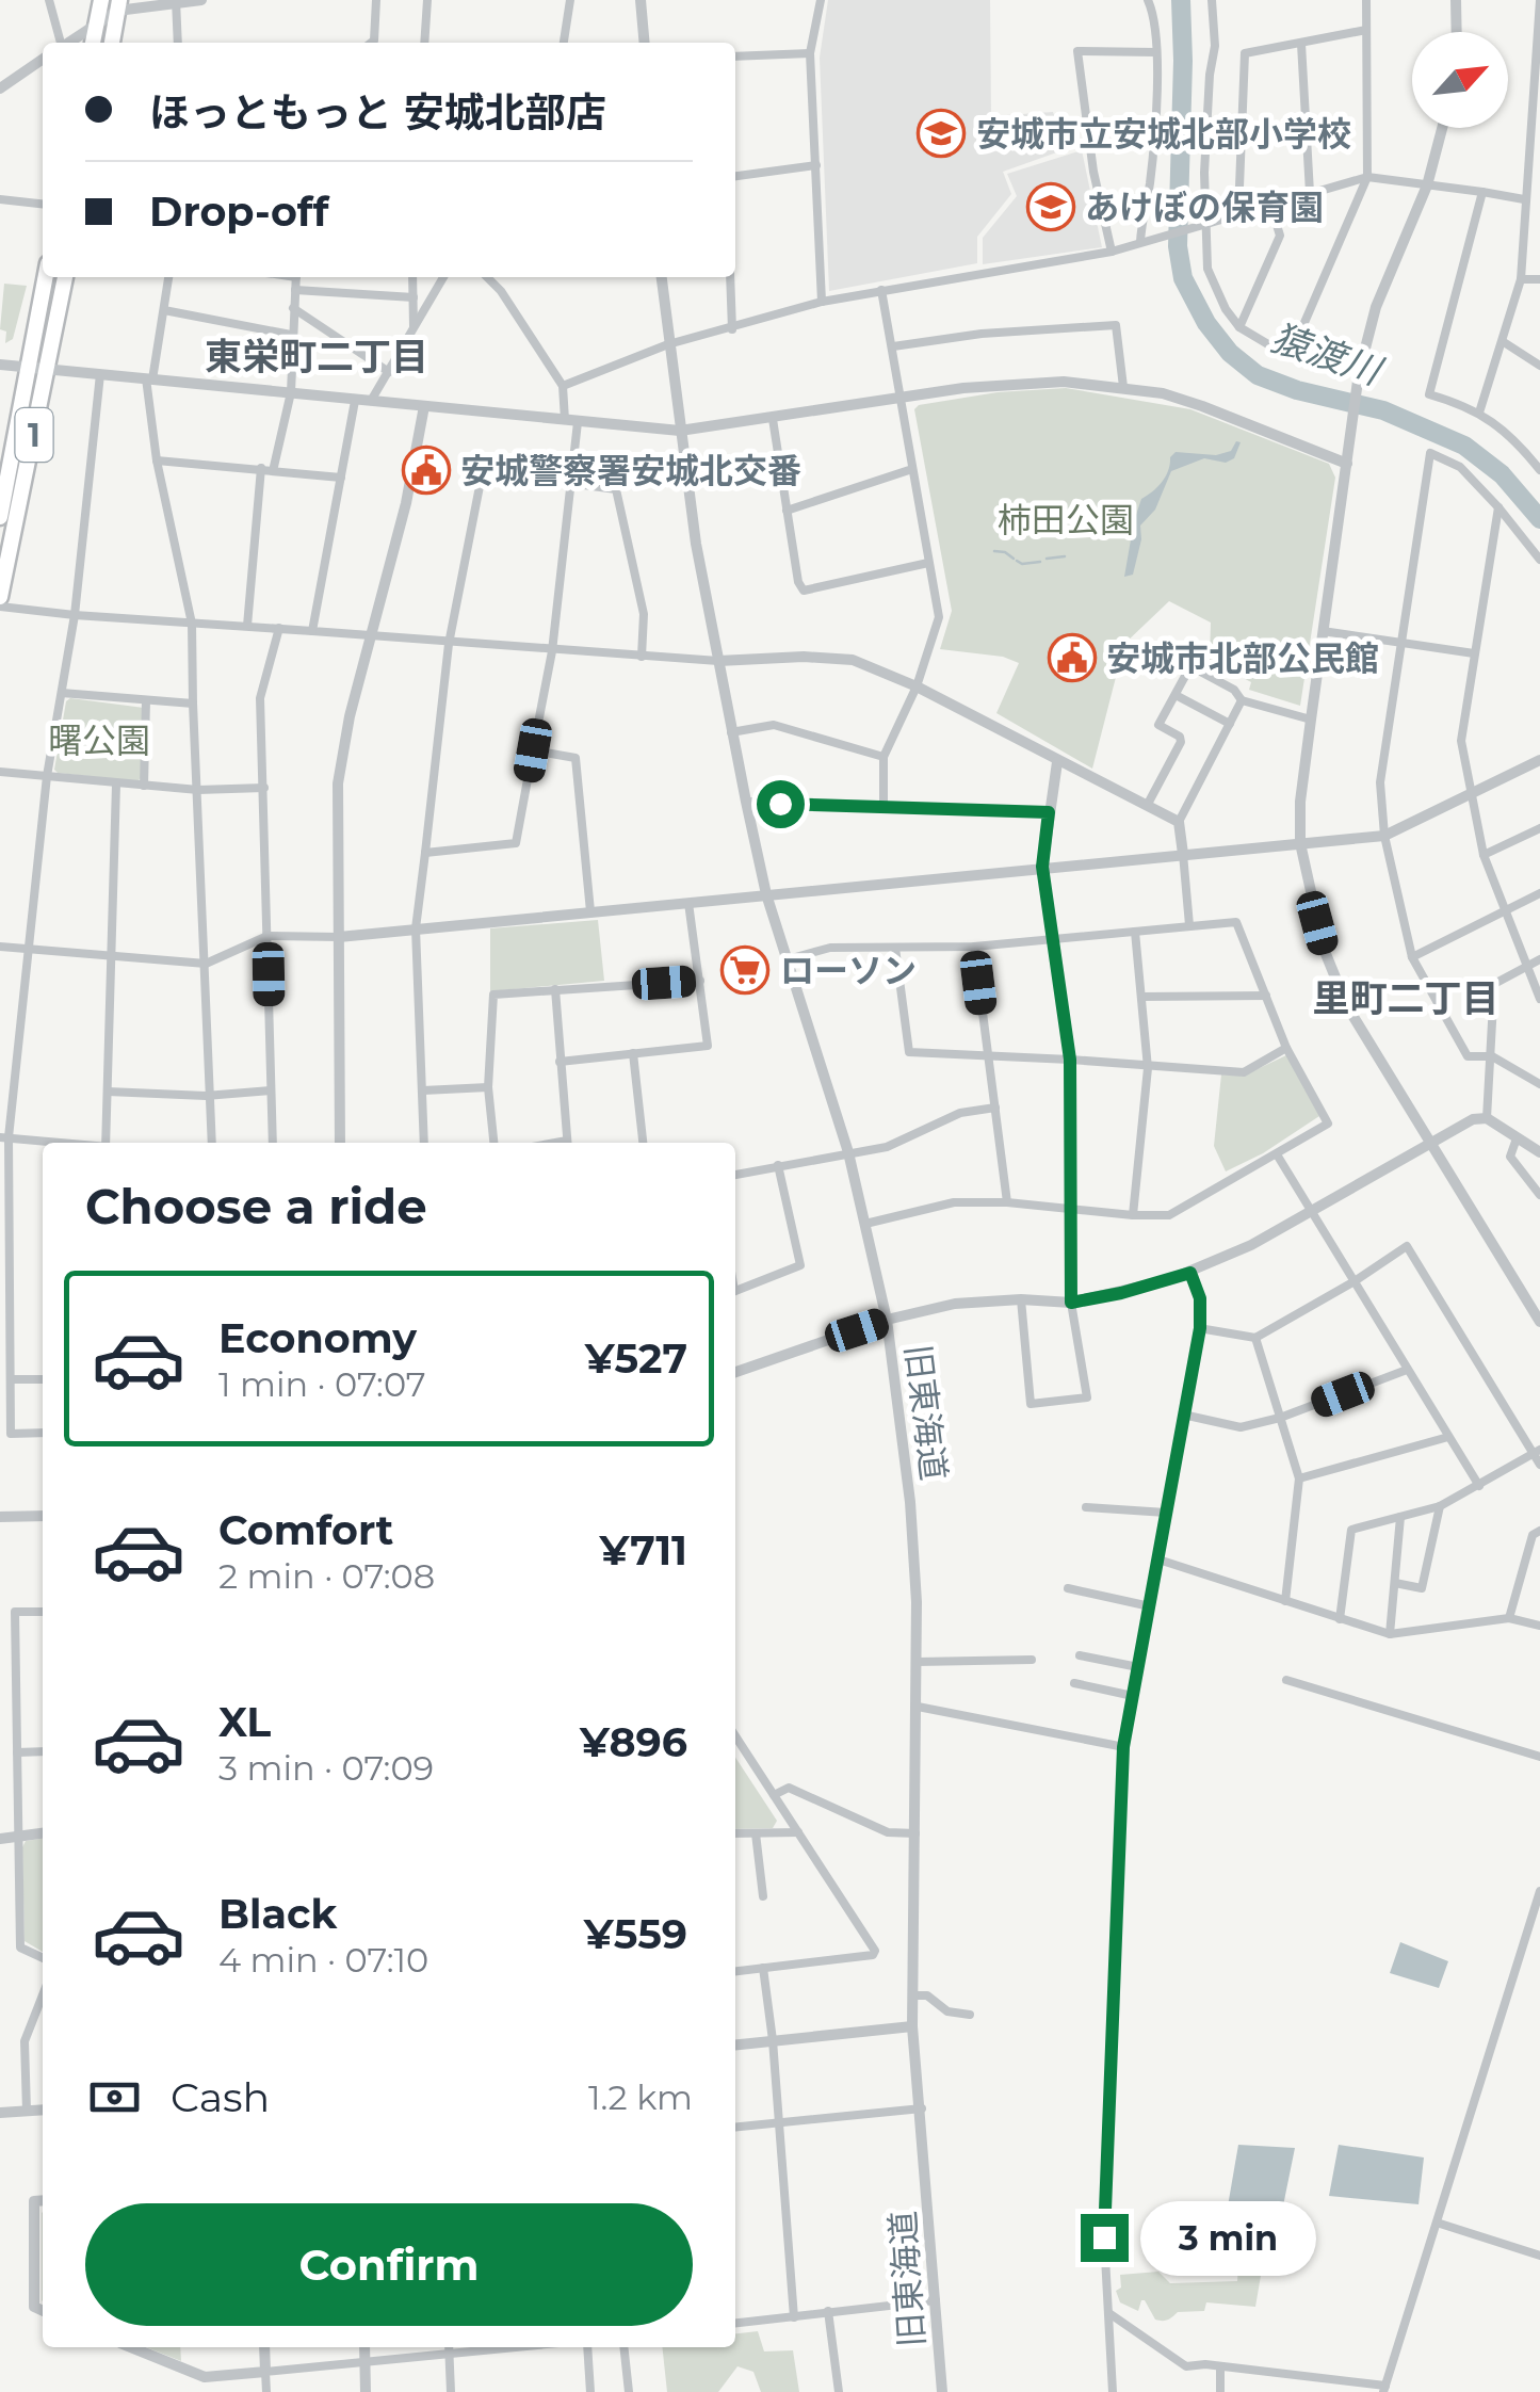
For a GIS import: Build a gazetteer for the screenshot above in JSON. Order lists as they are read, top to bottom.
{
  "streets": {
    "highway": ["1"],
    "street": ["旧東海道"]
  },
  "districts": ["東栄町二丁目", "里町二丁目"],
  "water": ["猿渡川"],
  "parks": ["柿田公園", "曙公園"],
  "places": {
    "school or university": ["安城市立安城北部小学校", "あけぼの保育園"],
    "public building": ["安城警察署安城北交番", "安城市北部公民館"],
    "supermarket": ["ローソン"]
  },
  "north": "top right",
  "page": {
    "banner": ["ほっともっと 安城北部店", "Drop-off"],
    "heading": "Choose a ride",
    "list": [
      {
        "name": "Economy",
        "note": "1 min · 07:07",
        "value": "¥527"
      },
      {
        "name": "Comfort",
        "note": "2 min · 07:08",
        "value": "¥711"
      },
      {
        "name": "XL",
        "note": "3 min · 07:09",
        "value": "¥896"
      },
      {
        "name": "Black",
        "note": "4 min · 07:10",
        "value": "¥559"
      }
    ],
    "pay": ["Cash", "1.2 km"],
    "buttons": "Confirm",
    "bubble": "3 min"
  }
}
